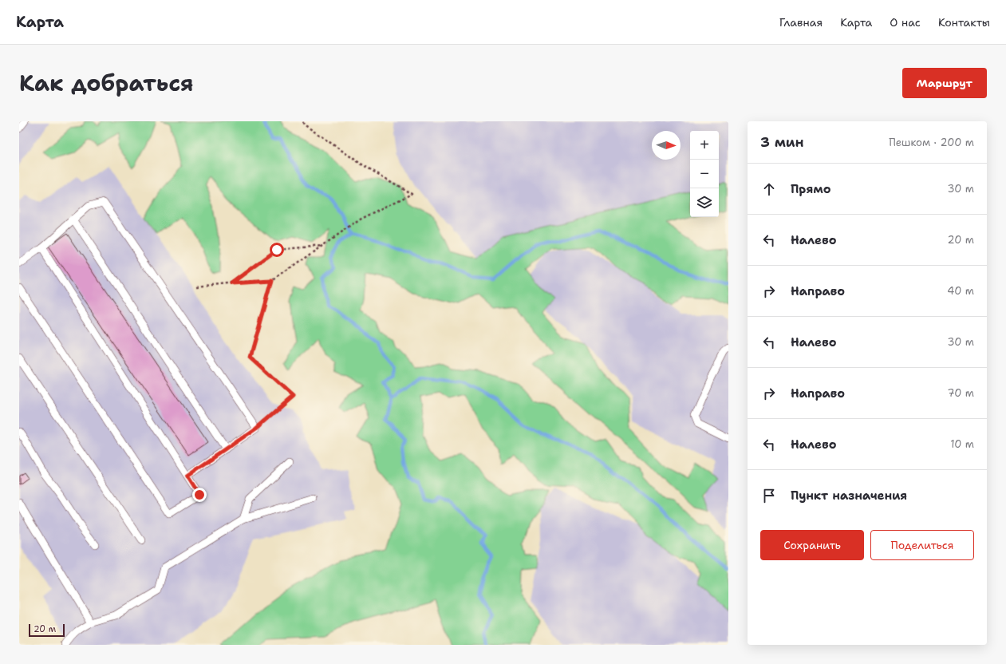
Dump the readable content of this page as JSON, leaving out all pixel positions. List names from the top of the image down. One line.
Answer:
{"scale_bar":"20 m","north":"right","page":{"header":"Карта","nav":["Главная","Карта","О нас","Контакты"],"title":"Как добраться","buttons":["Маршрут",["Сохранить","Поделиться"]],"heading":["3 мин","Пешком · 200 m"],"map_buttons":["+","−"],"list":[["Прямо","30 m"],["Налево","20 m"],["Направо","40 m"],["Налево","30 m"],["Направо","70 m"],["Налево","10 m"],"Пункт назначения"],"scale":"20 m"}}
